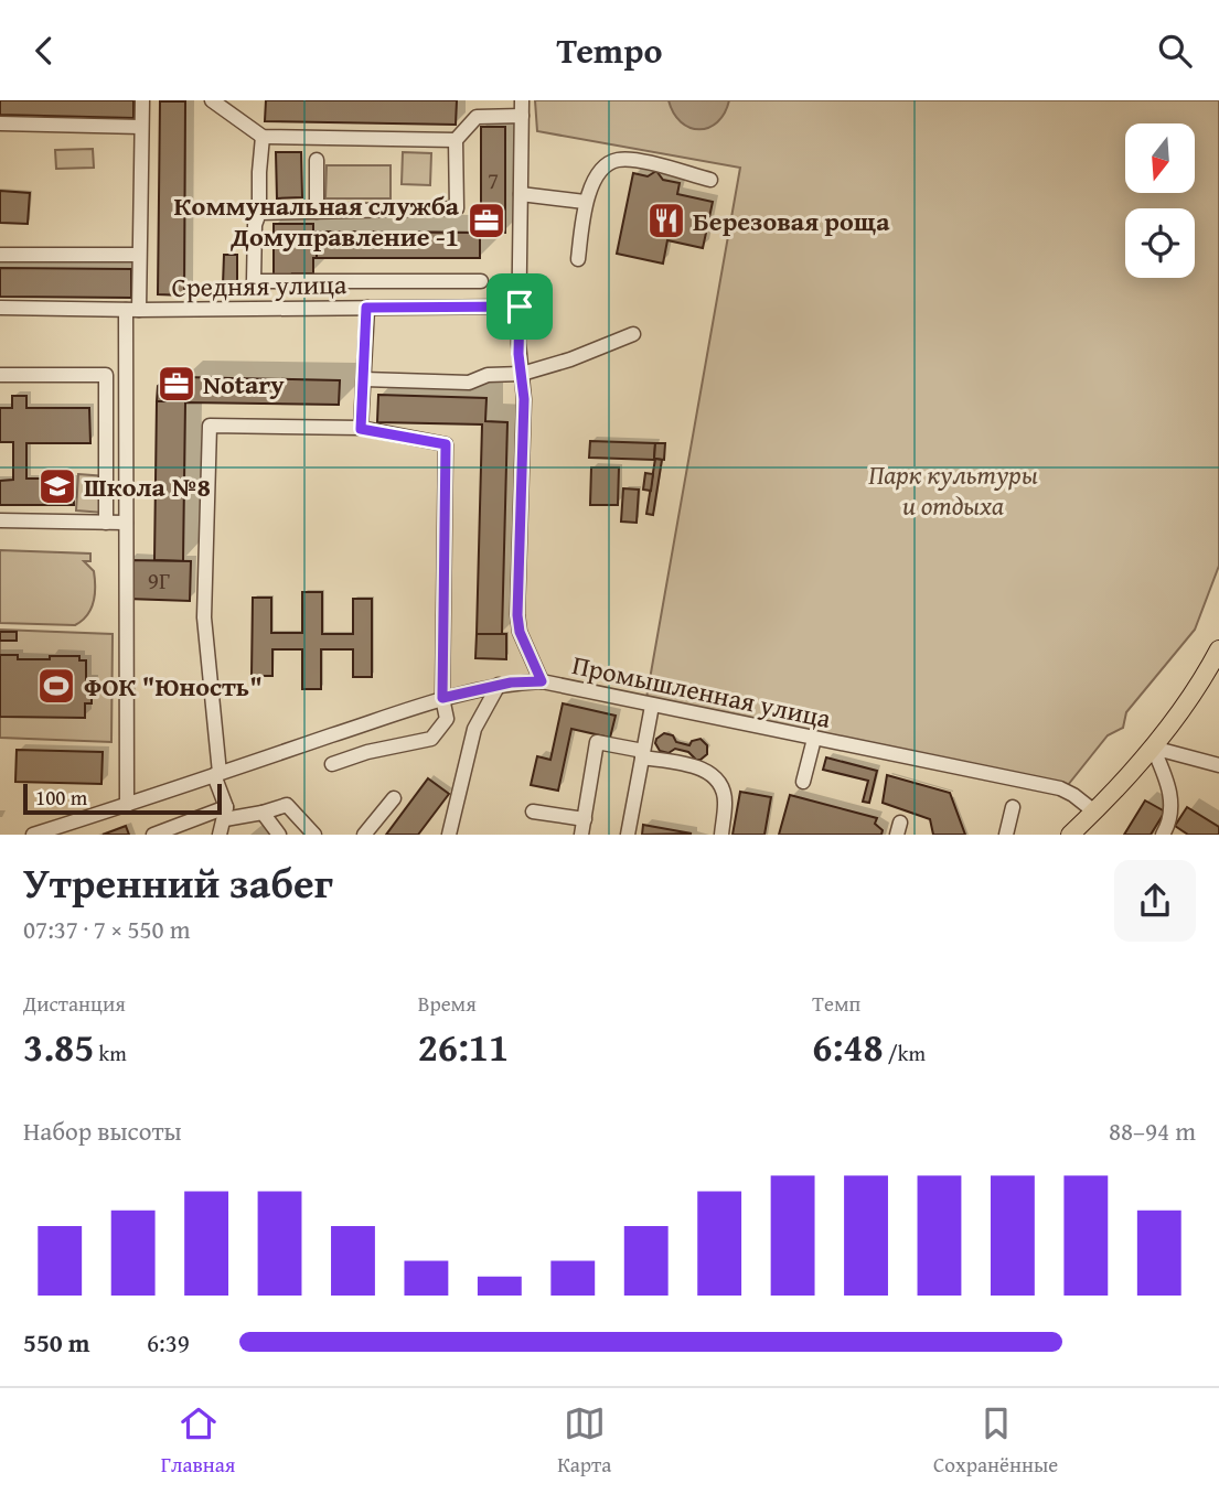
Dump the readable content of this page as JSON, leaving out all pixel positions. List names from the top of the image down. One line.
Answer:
{"streets":{"street":["Средняя улица","Промышленная улица"]},"parks":["Парк культуры и отдыха"],"places":{"office":["Коммунальная служба Домуправление -1","Notary"],"restaurant":["Березовая роща"],"school or university":["Школа №8"],"sports":["ФОК \"Юность\""]},"house_numbers":["7","9Г"],"scale_bar":"100 m","north":"bottom","page":{"header":"Tempo","scale":"100 m","heading":["Утренний забег","07:37 · 7 × 550 m"],"stats":[["Дистанция","3.85 km"],["Время","26:11"],["Темп","6:48 /km"]],"chart":["Набор высоты","88–94 m"],"list":[{"name":"550 m","note":"6:39"}],"tabs":["Главная","Карта","Сохранённые"]}}
